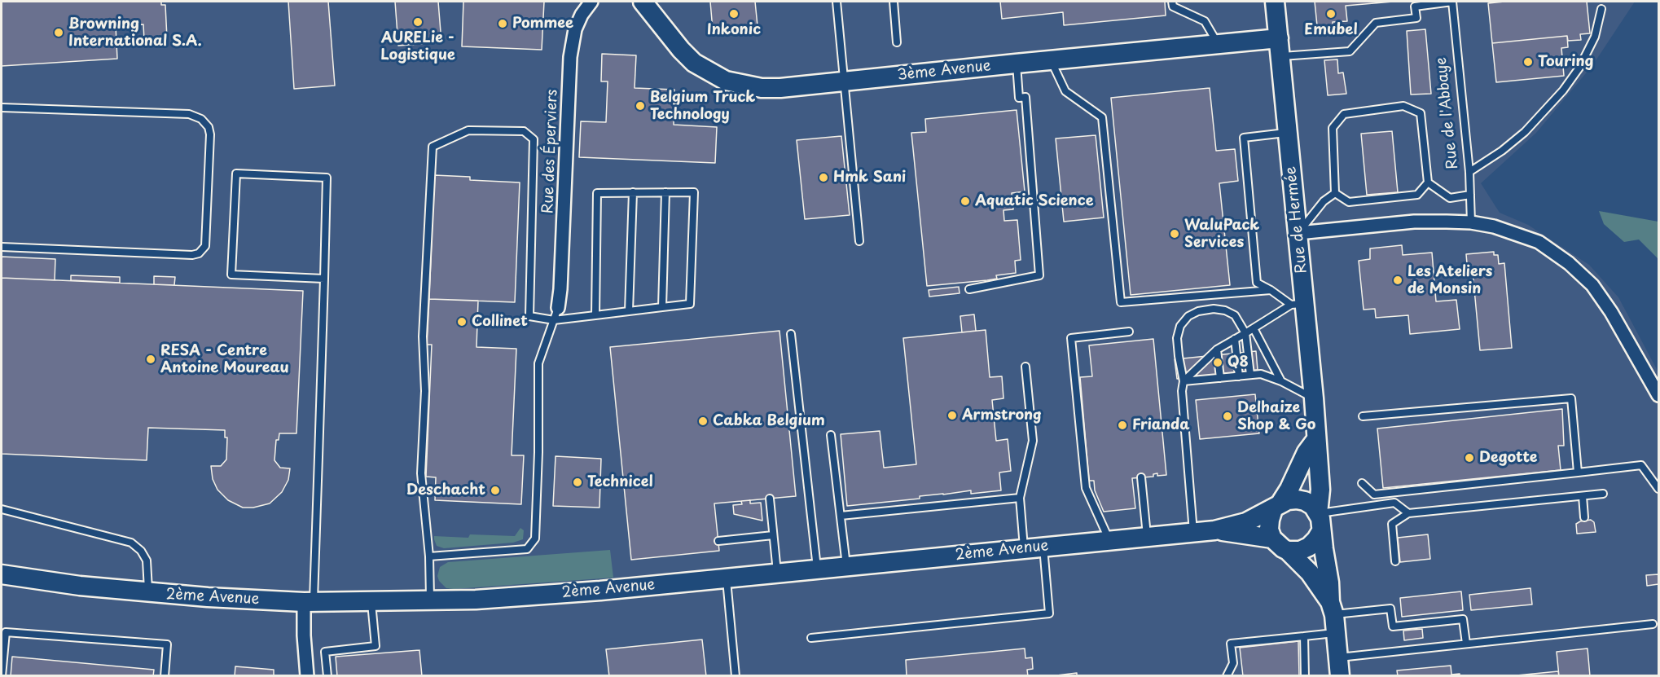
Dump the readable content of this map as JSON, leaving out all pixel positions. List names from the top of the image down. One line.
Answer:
{"streets":{"street":["3ème Avenue","Rue des Éperviers","Rue de Hermée","2ème Avenue"],"lane":["Rue de l'Abbaye"]},"crossings":[["3ème Avenue","Rue de Hermée"],["Rue de Hermée","2ème Avenue"]],"places":["Inkonic","Emubel","AURELie - Logistique","Pommee","Browning International S.A.","Touring","Belgium Truck Technology","Hmk Sani","Aquatic Science","WaluPack Services","Les Ateliers de Monsin","Collinet","RESA - Centre Antoine Moureau","Q8","Armstrong","Delhaize Shop & Go","Cabka Belgium","Frianda","Degotte","Technicel","Deschacht"]}
